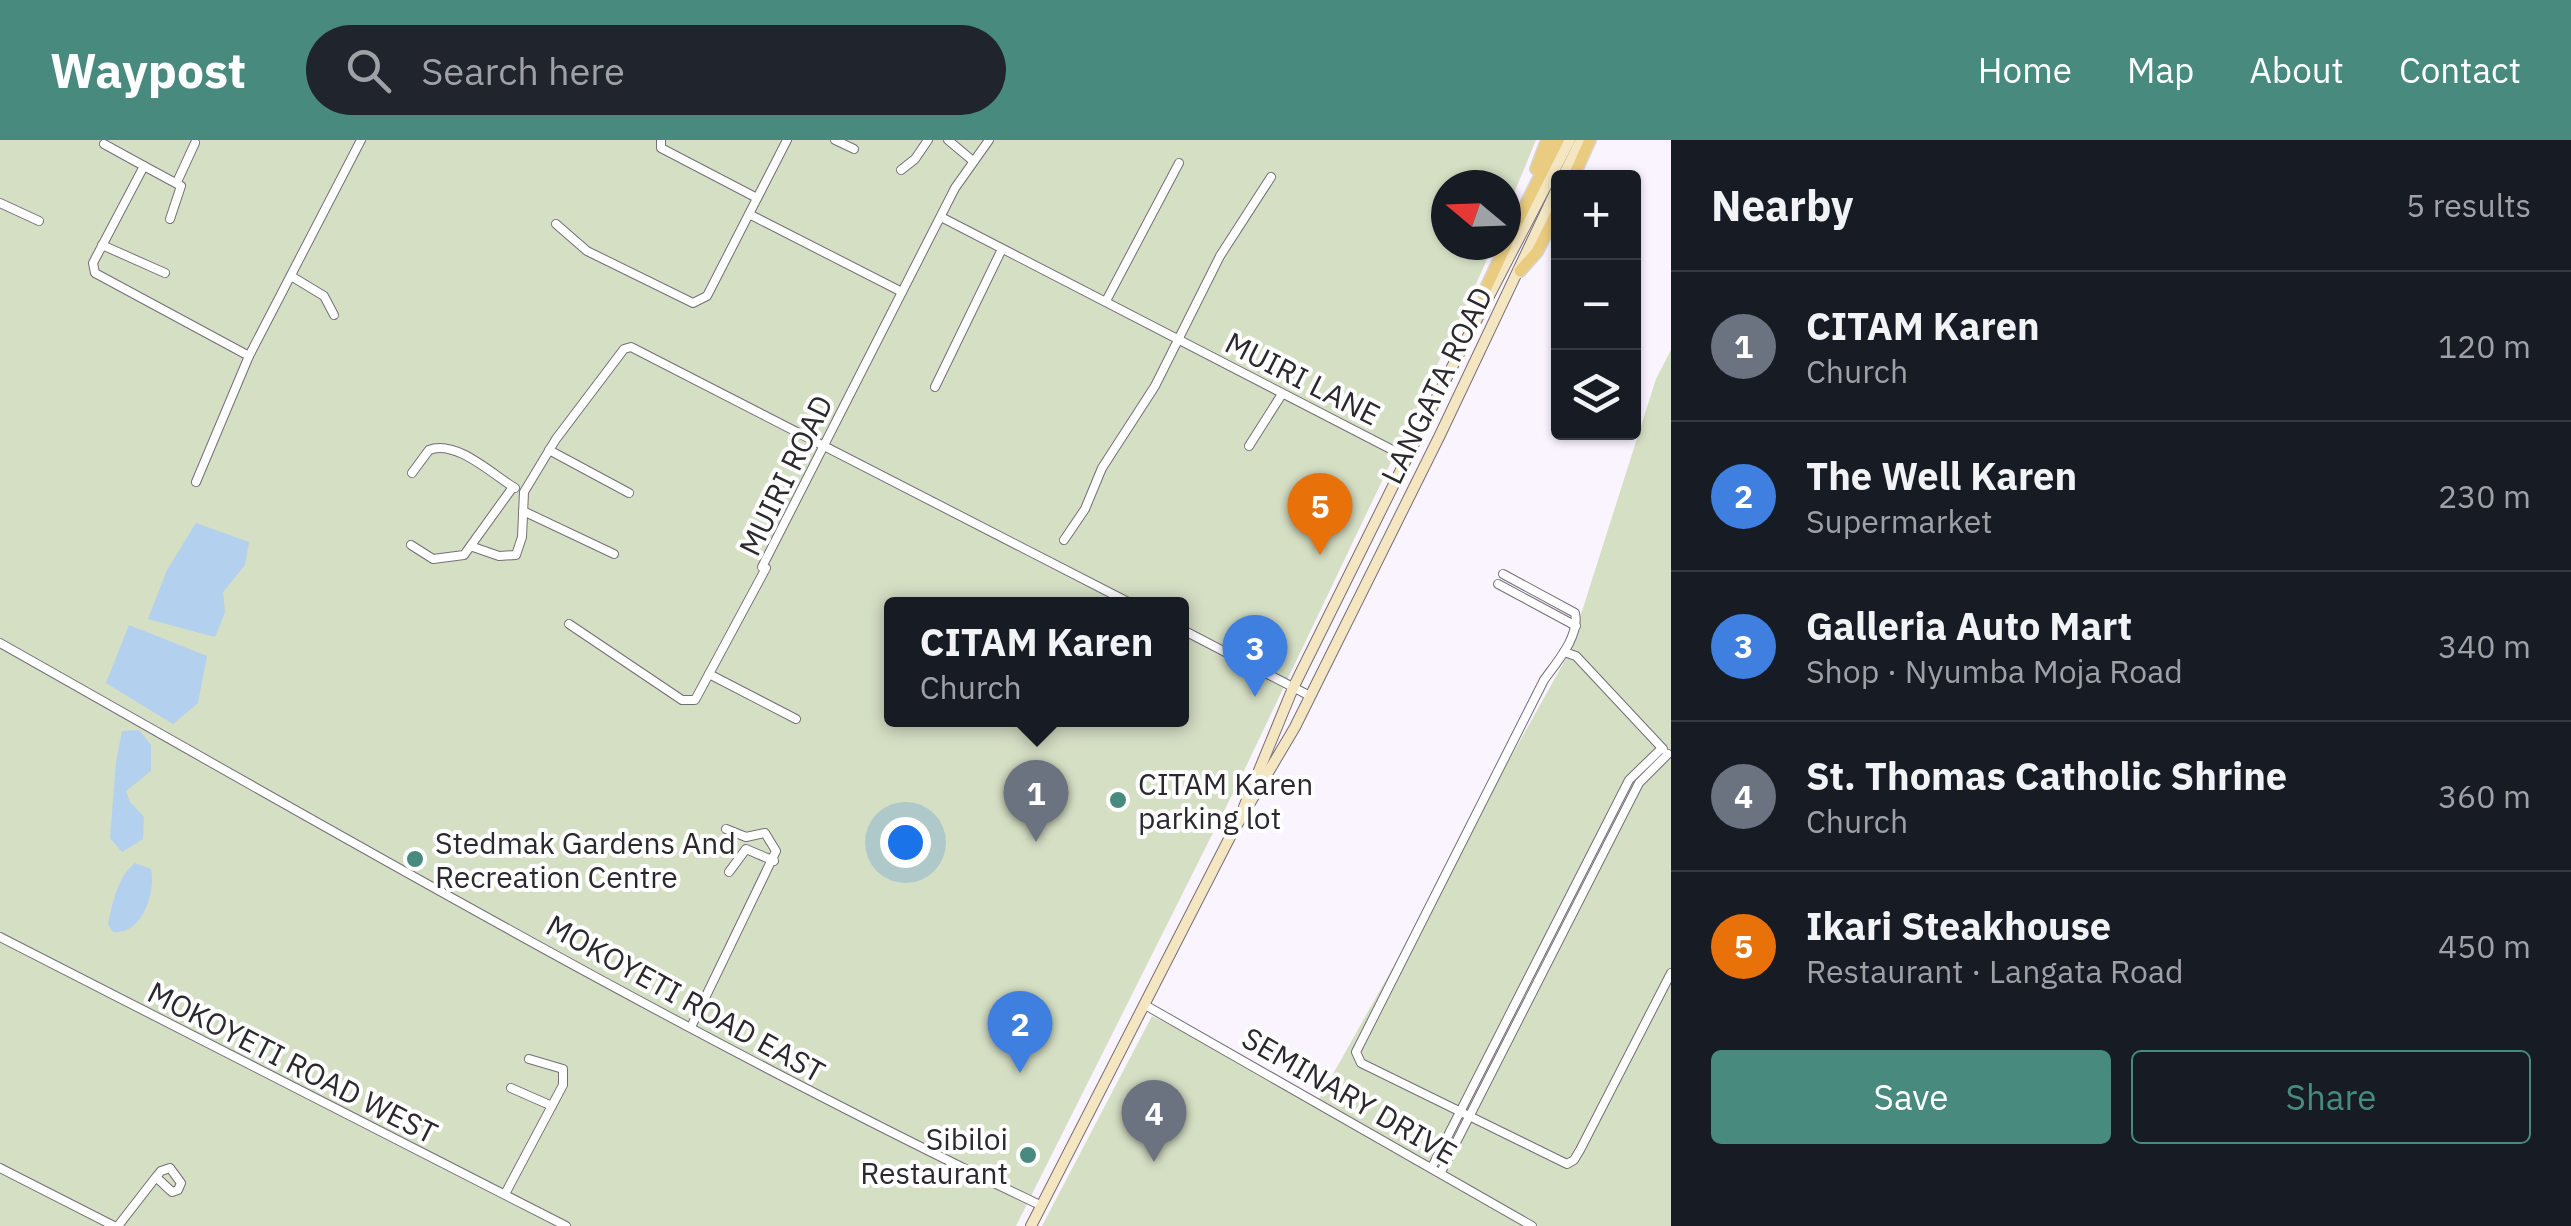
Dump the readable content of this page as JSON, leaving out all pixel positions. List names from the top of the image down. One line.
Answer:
{"streets":{"main road":["LANGATA ROAD"],"street":["MUIRI LANE","MUIRI ROAD","MOKOYETI ROAD EAST","MOKOYETI ROAD WEST","SEMINARY DRIVE"]},"crossings":[["MUIRI LANE","LANGATA ROAD"],["MUIRI LANE","MUIRI ROAD"],["LANGATA ROAD","MOKOYETI ROAD EAST"],["LANGATA ROAD","SEMINARY DRIVE"]],"places":["CITAM Karen parking lot","Stedmak Gardens And Recreation Centre","Sibiloi Restaurant"],"north":"left","page":{"header":"Waypost","search":"Search here","nav":["Home","Map","About","Contact"],"heading":["Nearby","5 results"],"map_buttons":["+","−"],"list":[{"mark":"1","name":"CITAM Karen","note":"Church","value":"120 m"},{"mark":"2","name":"The Well Karen","note":"Supermarket","value":"230 m"},{"mark":"3","name":"Galleria Auto Mart","note":"Shop · Nyumba Moja Road","value":"340 m"},{"mark":"4","name":"St. Thomas Catholic Shrine","note":"Church","value":"360 m"},{"mark":"5","name":"Ikari Steakhouse","note":"Restaurant · Langata Road","value":"450 m"}],"pins":["5","3","1","2","4"],"popup":["CITAM Karen","Church"],"buttons":["Save","Share"]}}
